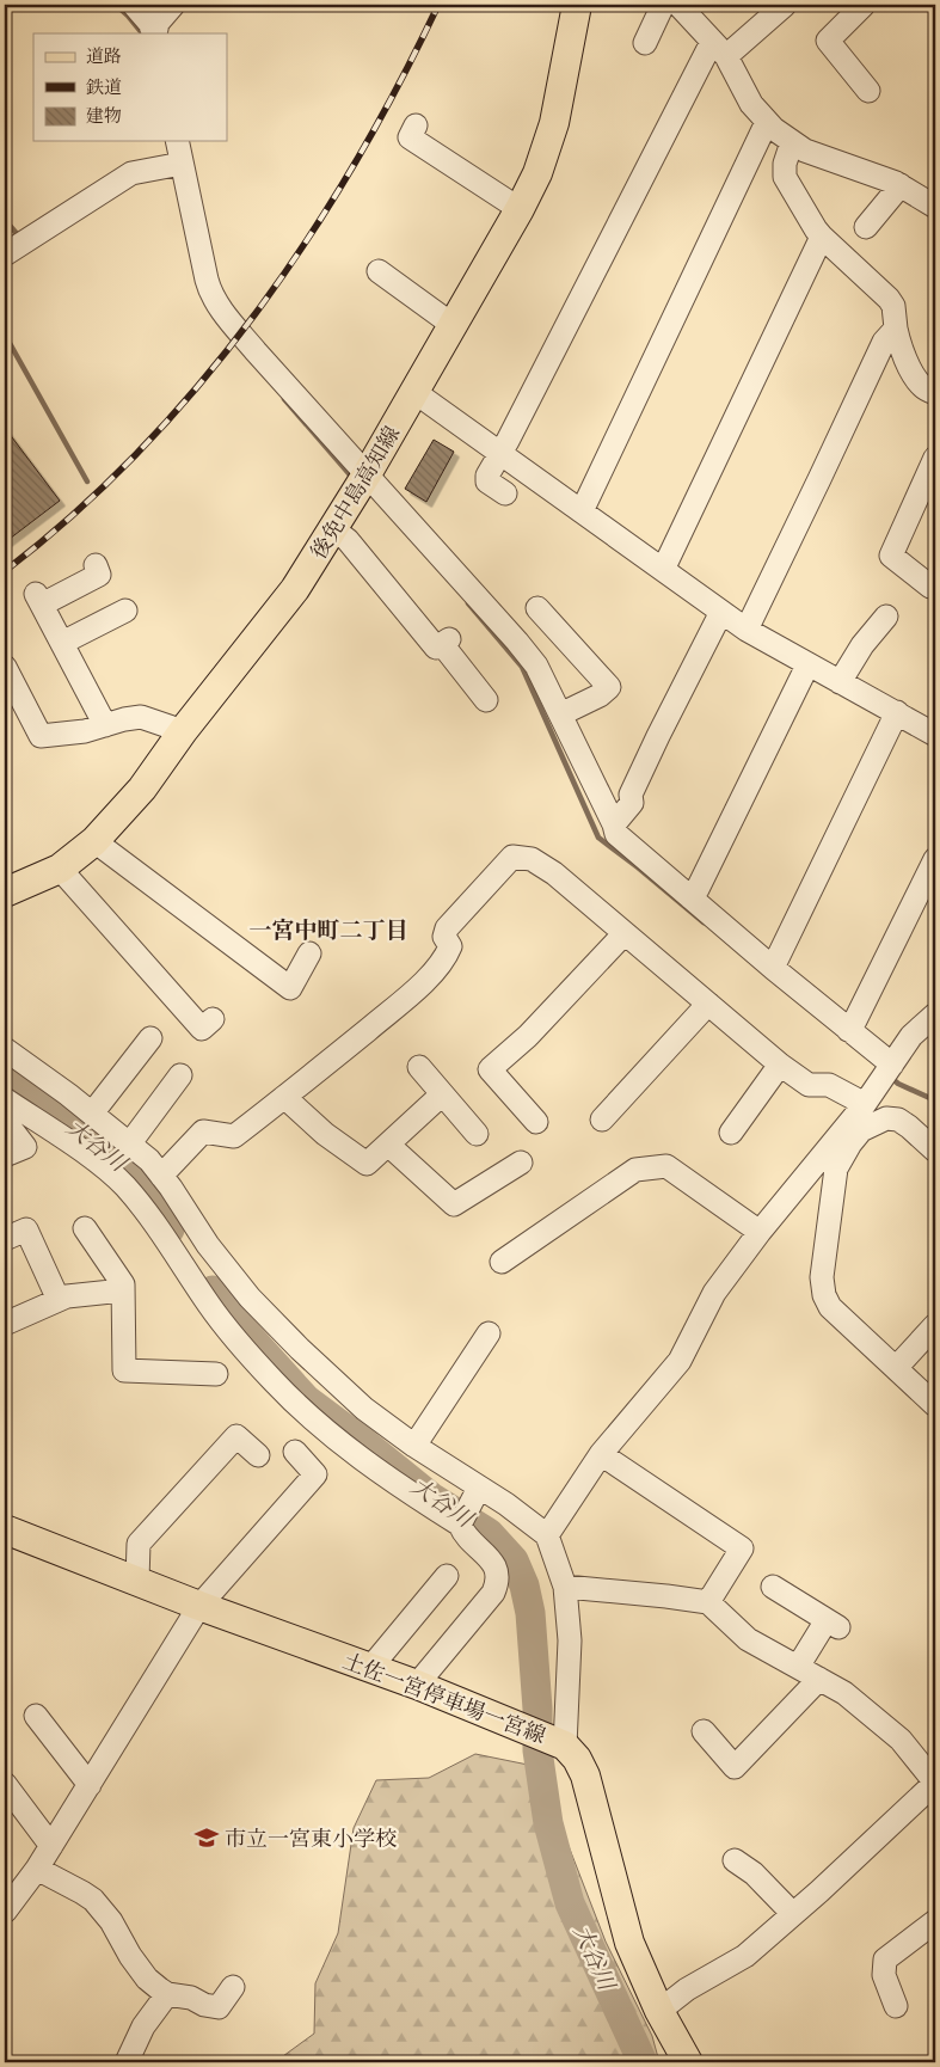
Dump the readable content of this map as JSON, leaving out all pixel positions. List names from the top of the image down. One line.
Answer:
{"streets":{"main road":["後免中島高知線","土佐一宮停車場一宮線"]},"districts":["一宮中町二丁目"],"water":["大谷川"],"places":{"school or university":["市立一宮東小学校"]},"legend":["道路","鉄道","建物"]}
